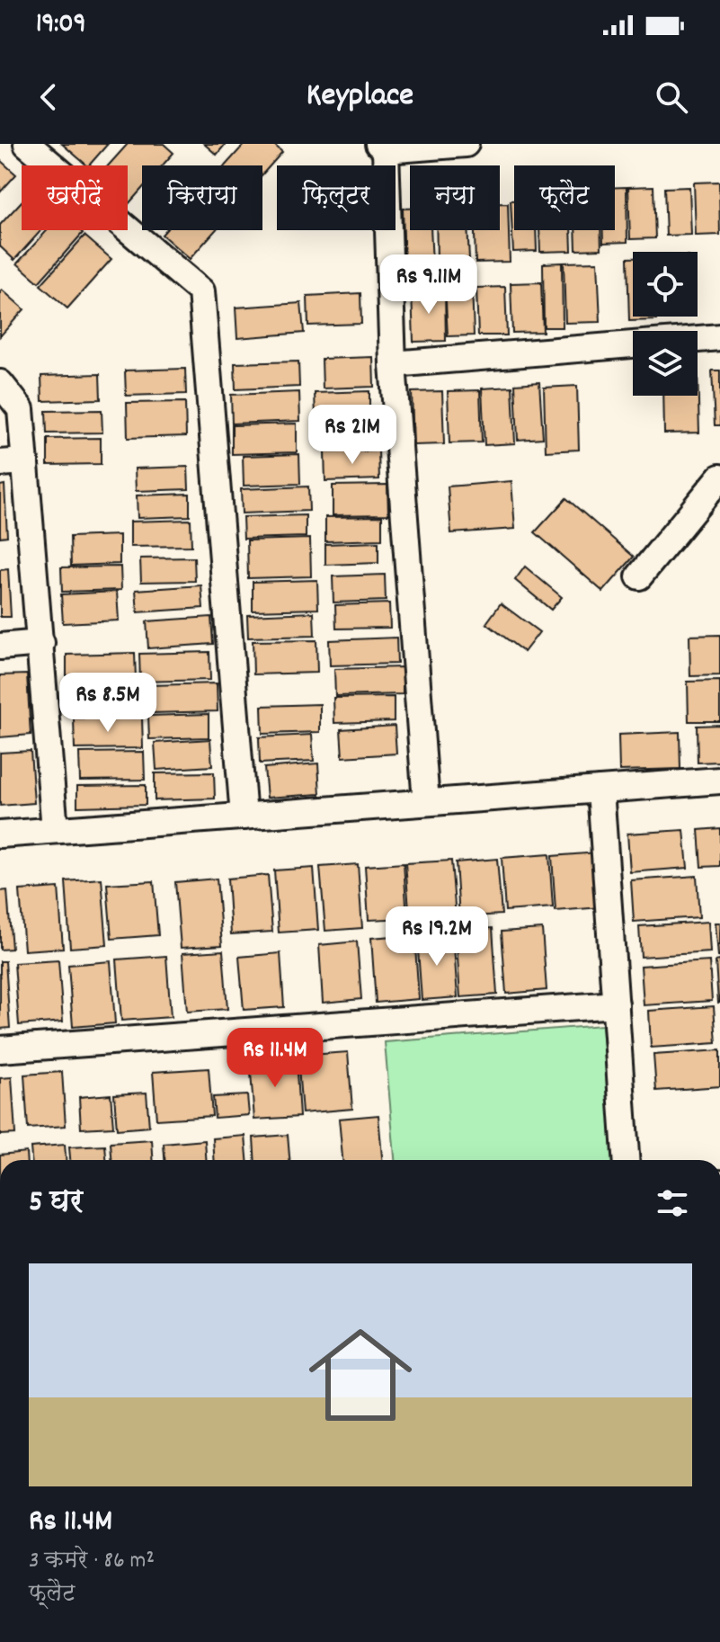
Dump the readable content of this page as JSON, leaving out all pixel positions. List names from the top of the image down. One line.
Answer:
{"page":{"status":"19:09","header":"Keyplace","chip":["खरीदें","किराया","फ़िल्टर","नया","फ़्लैट"],"price":["Rs 9.11M","Rs 21M","Rs 8.5M","Rs 19.2M","Rs 11.4M"],"heading":"5 घर","list":[{"name":"Rs 11.4M","note":"3 कमरे · 86 m² · फ़्लैट"}]}}
